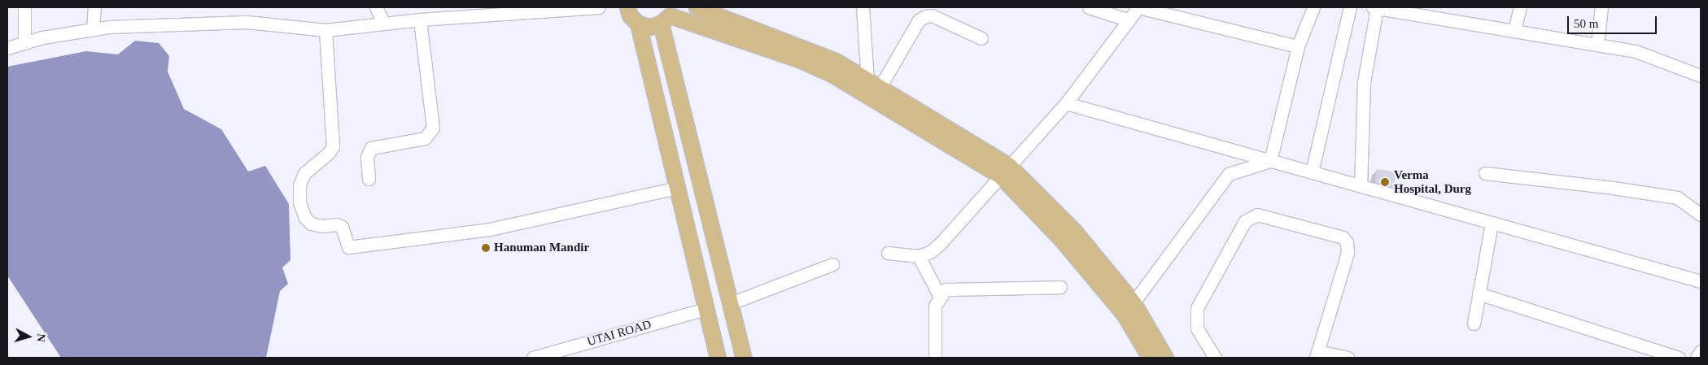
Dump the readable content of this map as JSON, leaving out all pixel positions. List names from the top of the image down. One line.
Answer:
{"streets":{"street":["UTAI ROAD"]},"places":["Verma Hospital, Durg","Hanuman Mandir"],"scale_bar":"50 m","north":"right"}
